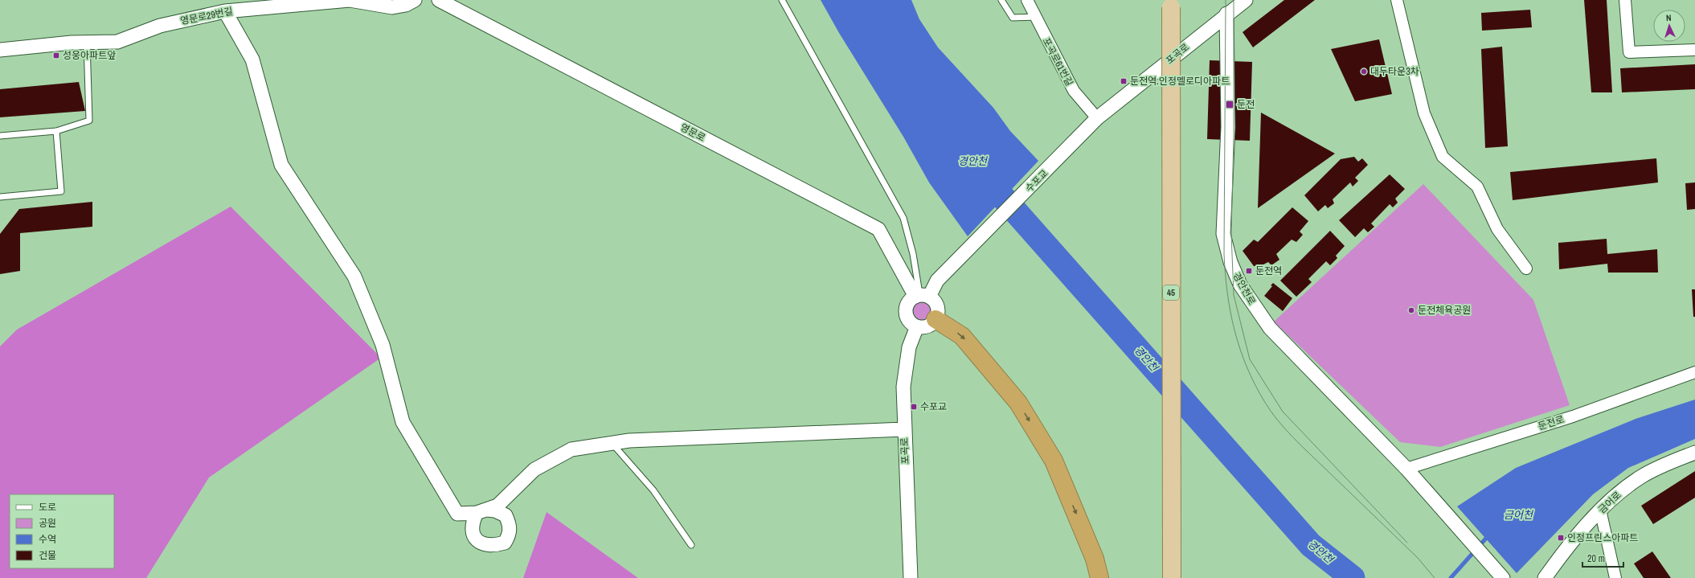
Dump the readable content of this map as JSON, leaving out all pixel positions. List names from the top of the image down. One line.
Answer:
{"streets":{"main road":["45"],"street":["영문로29번길","포곡로","포곡로61번길","영문로","수포교","경안천로","둔전로","금어로"]},"crossings":[["포곡로","포곡로61번길"],["포곡로","영문로"],["포곡로","수포교"],["포곡로","경안천로"],["영문로","수포교"],["경안천로","둔전로"]],"water":["경안천","금어천"],"places":{"transit":["성웅아파트앞","둔전역.인정멜로디아파트","둔전","둔전역","수포교","인정프린스아파트"],"other":["대두타운3차","둔전체육공원"]},"legend":["도로","공원","수역","건물"],"scale_bar":"20 m","north":"top"}
